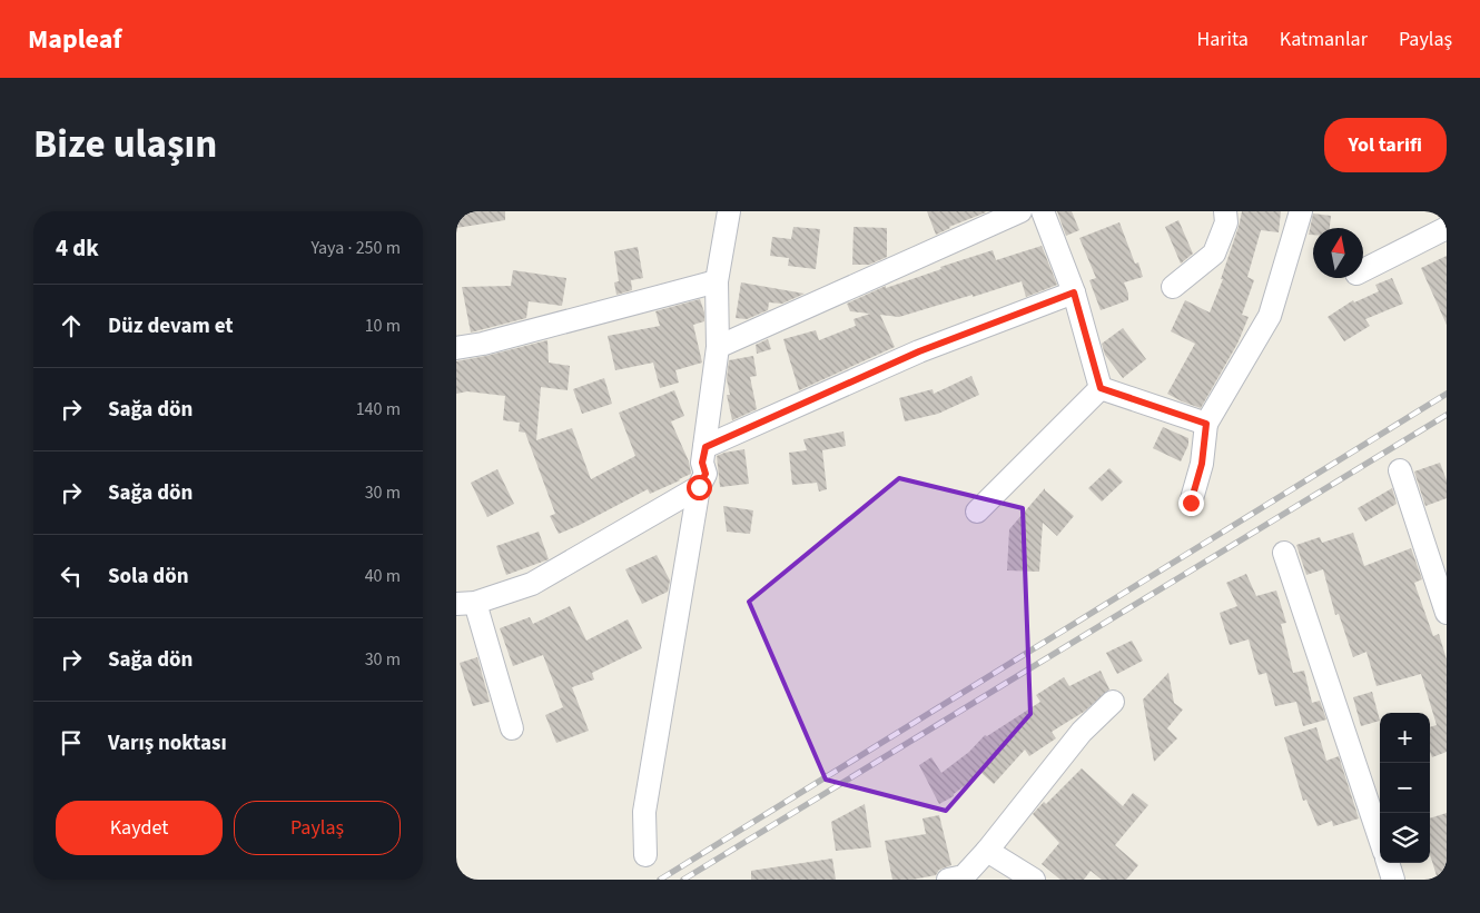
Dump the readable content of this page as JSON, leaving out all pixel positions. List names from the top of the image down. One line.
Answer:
{"north":"top","page":{"header":"Mapleaf","nav":["Harita","Katmanlar","Paylaş"],"title":"Bize ulaşın","buttons":["Yol tarifi",["Kaydet","Paylaş"]],"heading":["4 dk","Yaya · 250 m"],"list":[["Düz devam et","10 m"],["Sağa dön","140 m"],["Sağa dön","30 m"],["Sola dön","40 m"],["Sağa dön","30 m"],"Varış noktası"],"map_buttons":["+","−"]}}
